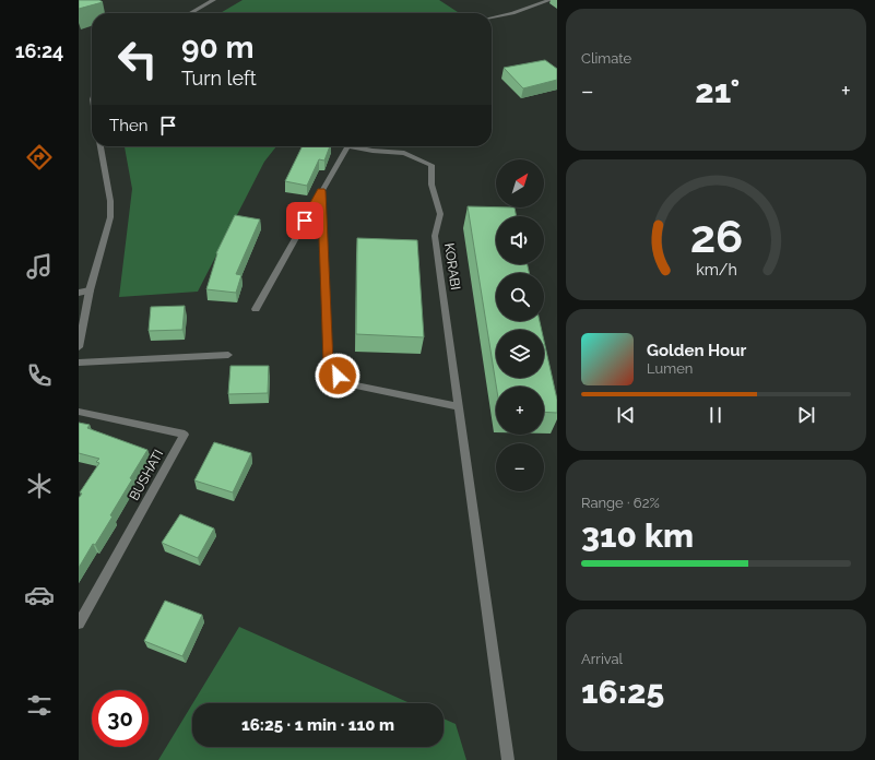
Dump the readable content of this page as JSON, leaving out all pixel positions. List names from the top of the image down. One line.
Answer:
{"streets":{"street":["KORABI","BUSHATI"]},"north":"top right","page":{"tabs":"16:24","tile":["Climate",["Range · 62%","310 km"],["Arrival","16:25"]],"turn":["90 m","Turn left"],"heat":["−","21°","+"],"then":"Then","map_buttons":["+","−"],"song":["Golden Hour","Lumen"],"limit":"30","trip":"16:25 · 1 min · 110 m","gauge":["26","km/h"]}}
